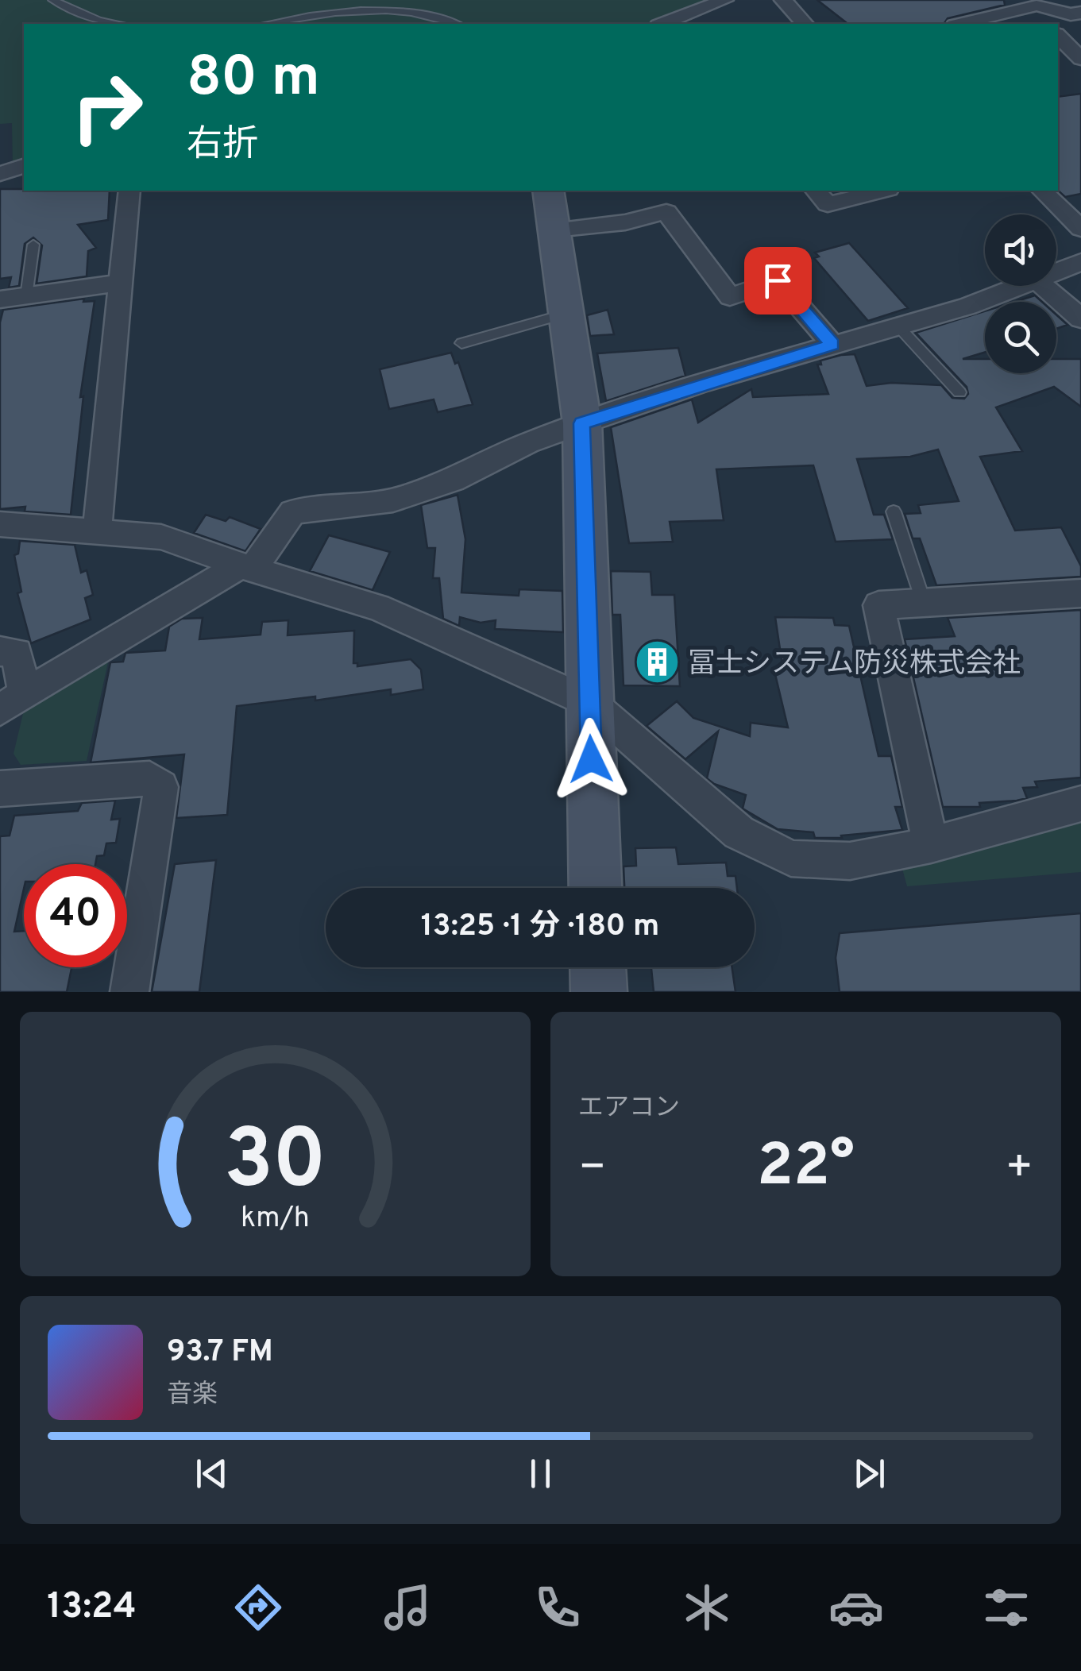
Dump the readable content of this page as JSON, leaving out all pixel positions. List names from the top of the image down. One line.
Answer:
{"places":{"building":["冨士システム防災株式会社"]},"page":{"turn":["80 m","右折"],"limit":"40","trip":"13:25 · 1 分 · 180 m","tile":"エアコン","heat":["−","22°","+"],"song":["93.7 FM","音楽"],"tabs":"13:24","gauge":["30","km/h"]}}
